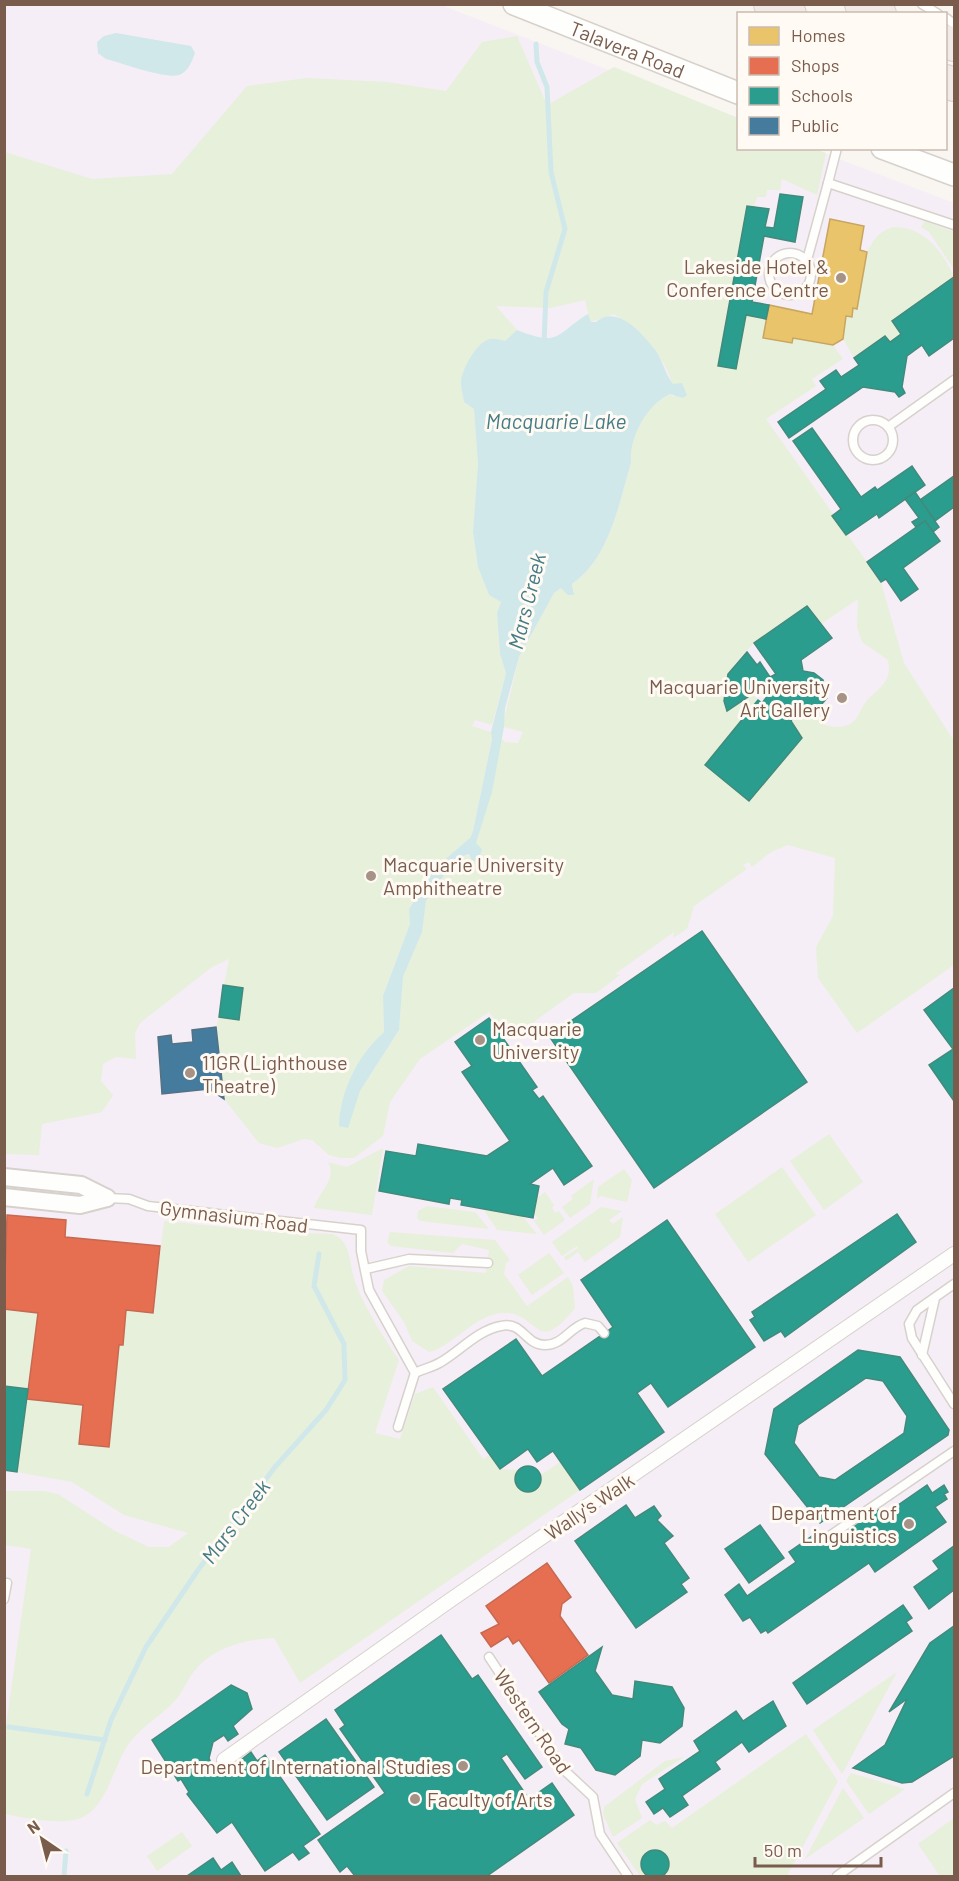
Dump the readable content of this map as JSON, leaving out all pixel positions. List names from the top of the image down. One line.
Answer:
{"streets":{"street":["Talavera Road","Gymnasium Road","Wally's Walk"],"lane":["Western Road"]},"water":["Macquarie Lake","Mars Creek"],"places":["Lakeside Hotel & Conference Centre","Macquarie University Art Gallery","Macquarie University Amphitheatre","Macquarie University","11GR (Lighthouse Theatre)","Department of Linguistics","Department of International Studies","Faculty of Arts"],"legend":["Homes","Shops","Schools","Public"],"scale_bar":"50 m","north":"top left"}
